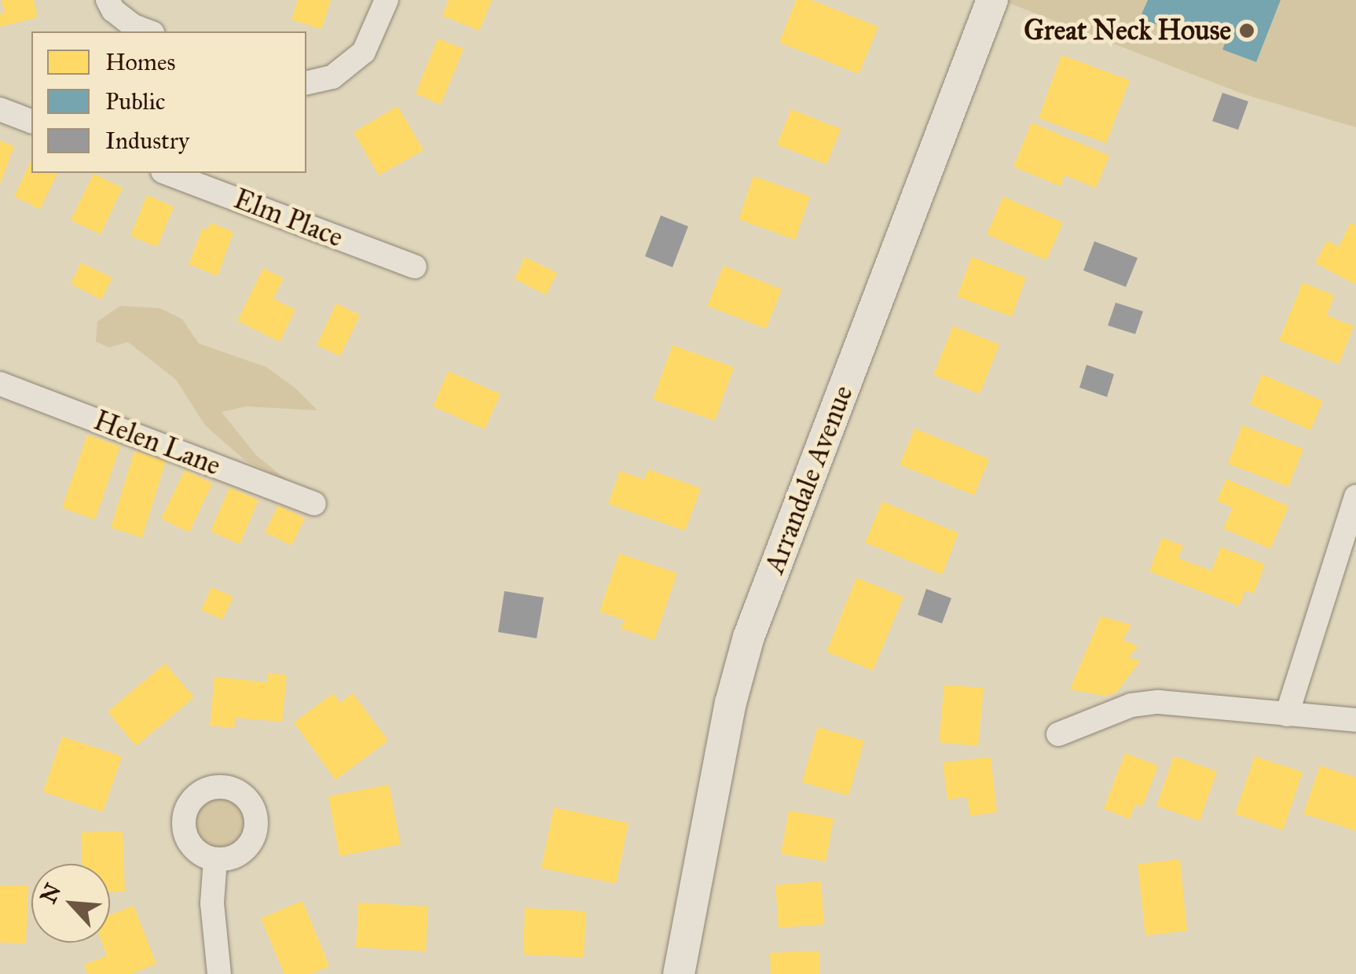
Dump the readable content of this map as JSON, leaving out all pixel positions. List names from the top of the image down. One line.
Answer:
{"streets":{"street":["Elm Place","Helen Lane","Arrandale Avenue"]},"places":["Great Neck House"],"legend":["Homes","Public","Industry"],"north":"top left"}
